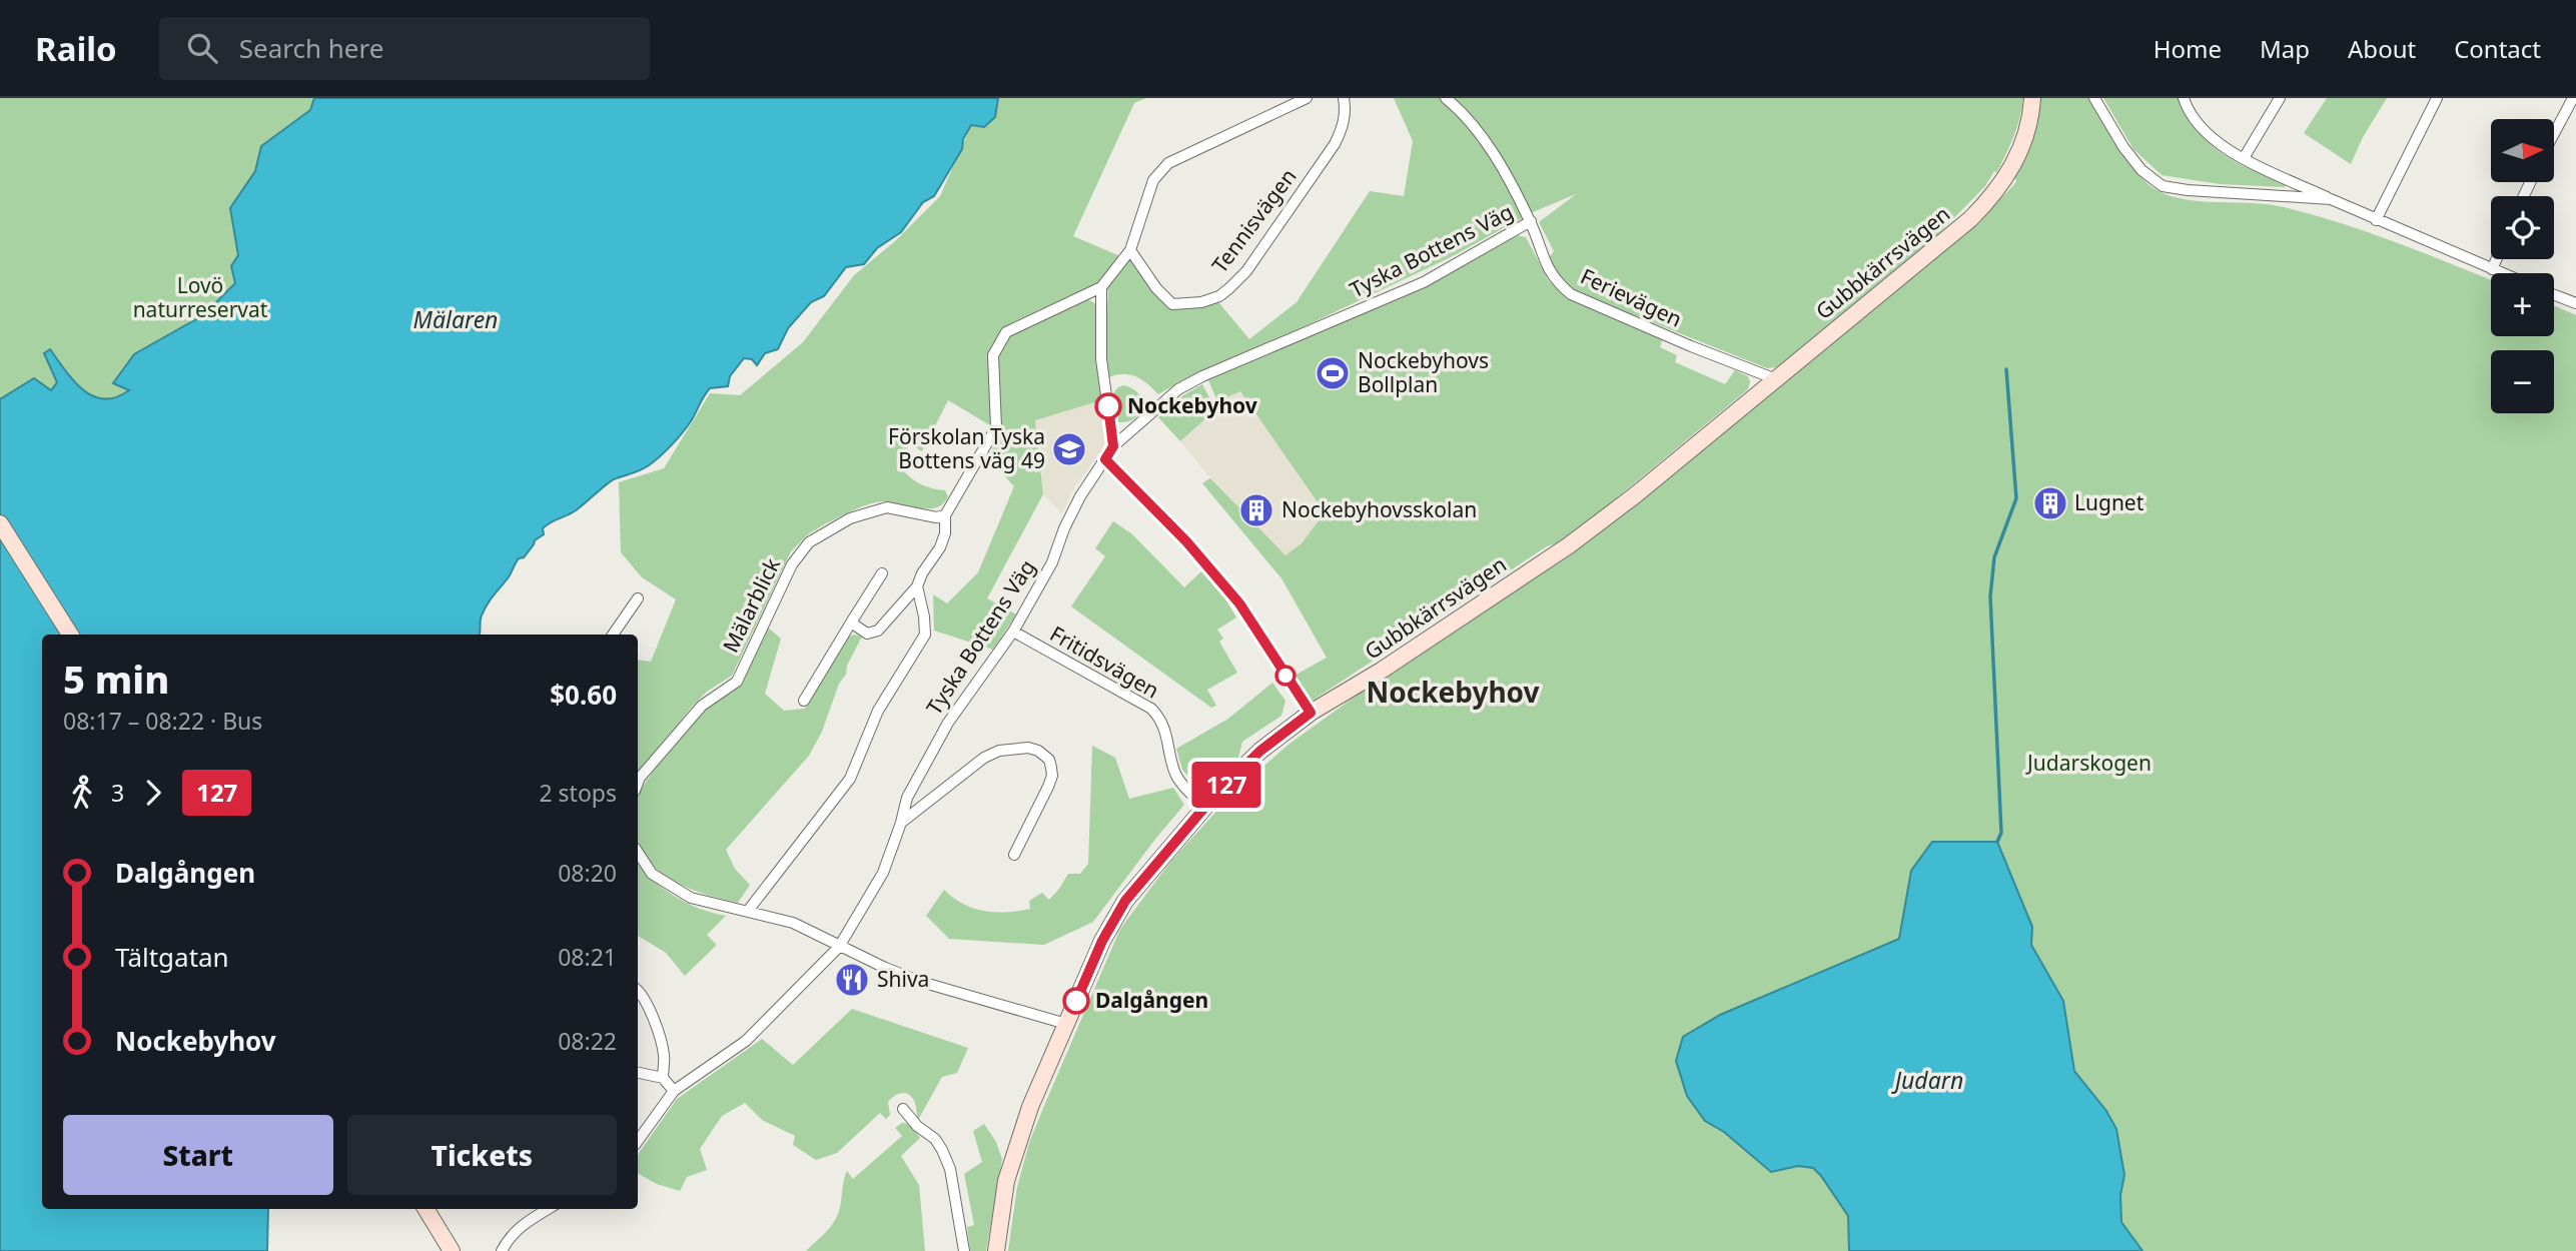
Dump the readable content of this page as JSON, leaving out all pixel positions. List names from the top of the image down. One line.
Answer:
{"streets":{"street":["Tennisvägen","Tyska Bottens Väg","Gubbkärrsvägen","Ferievägen","Mälarblick","Fritidsvägen"]},"crossings":[["Tyska Bottens Väg","Ferievägen"],["Tyska Bottens Väg","Fritidsvägen"],["Gubbkärrsvägen","Ferievägen"],["Gubbkärrsvägen","Fritidsvägen"]],"districts":["Nockebyhov"],"water":["Mälaren","Judarn"],"parks":["Lovö naturreservat","Judarskogen"],"places":{"sports":["Nockebyhovs Bollplan"],"other":["Nockebyhov","Dalgången"],"school or university":["Förskolan Tyska Bottens väg 49"],"building":["Lugnet","Nockebyhovsskolan"],"restaurant":["Shiva"]},"lines":["bus line 127"],"north":"right","page":{"header":"Railo","search":"Search here","nav":["Home","Map","About","Contact"],"on_map":"127","map_buttons":["+","−"],"heading":["5 min","08:17 – 08:22 · Bus","$0.60"],"legs":["3","127","2 stops"],"list":[{"name":"Dalgången","value":"08:20"},{"name":"Tältgatan","value":"08:21"},{"name":"Nockebyhov","value":"08:22"}],"buttons":["Start","Tickets"]}}
